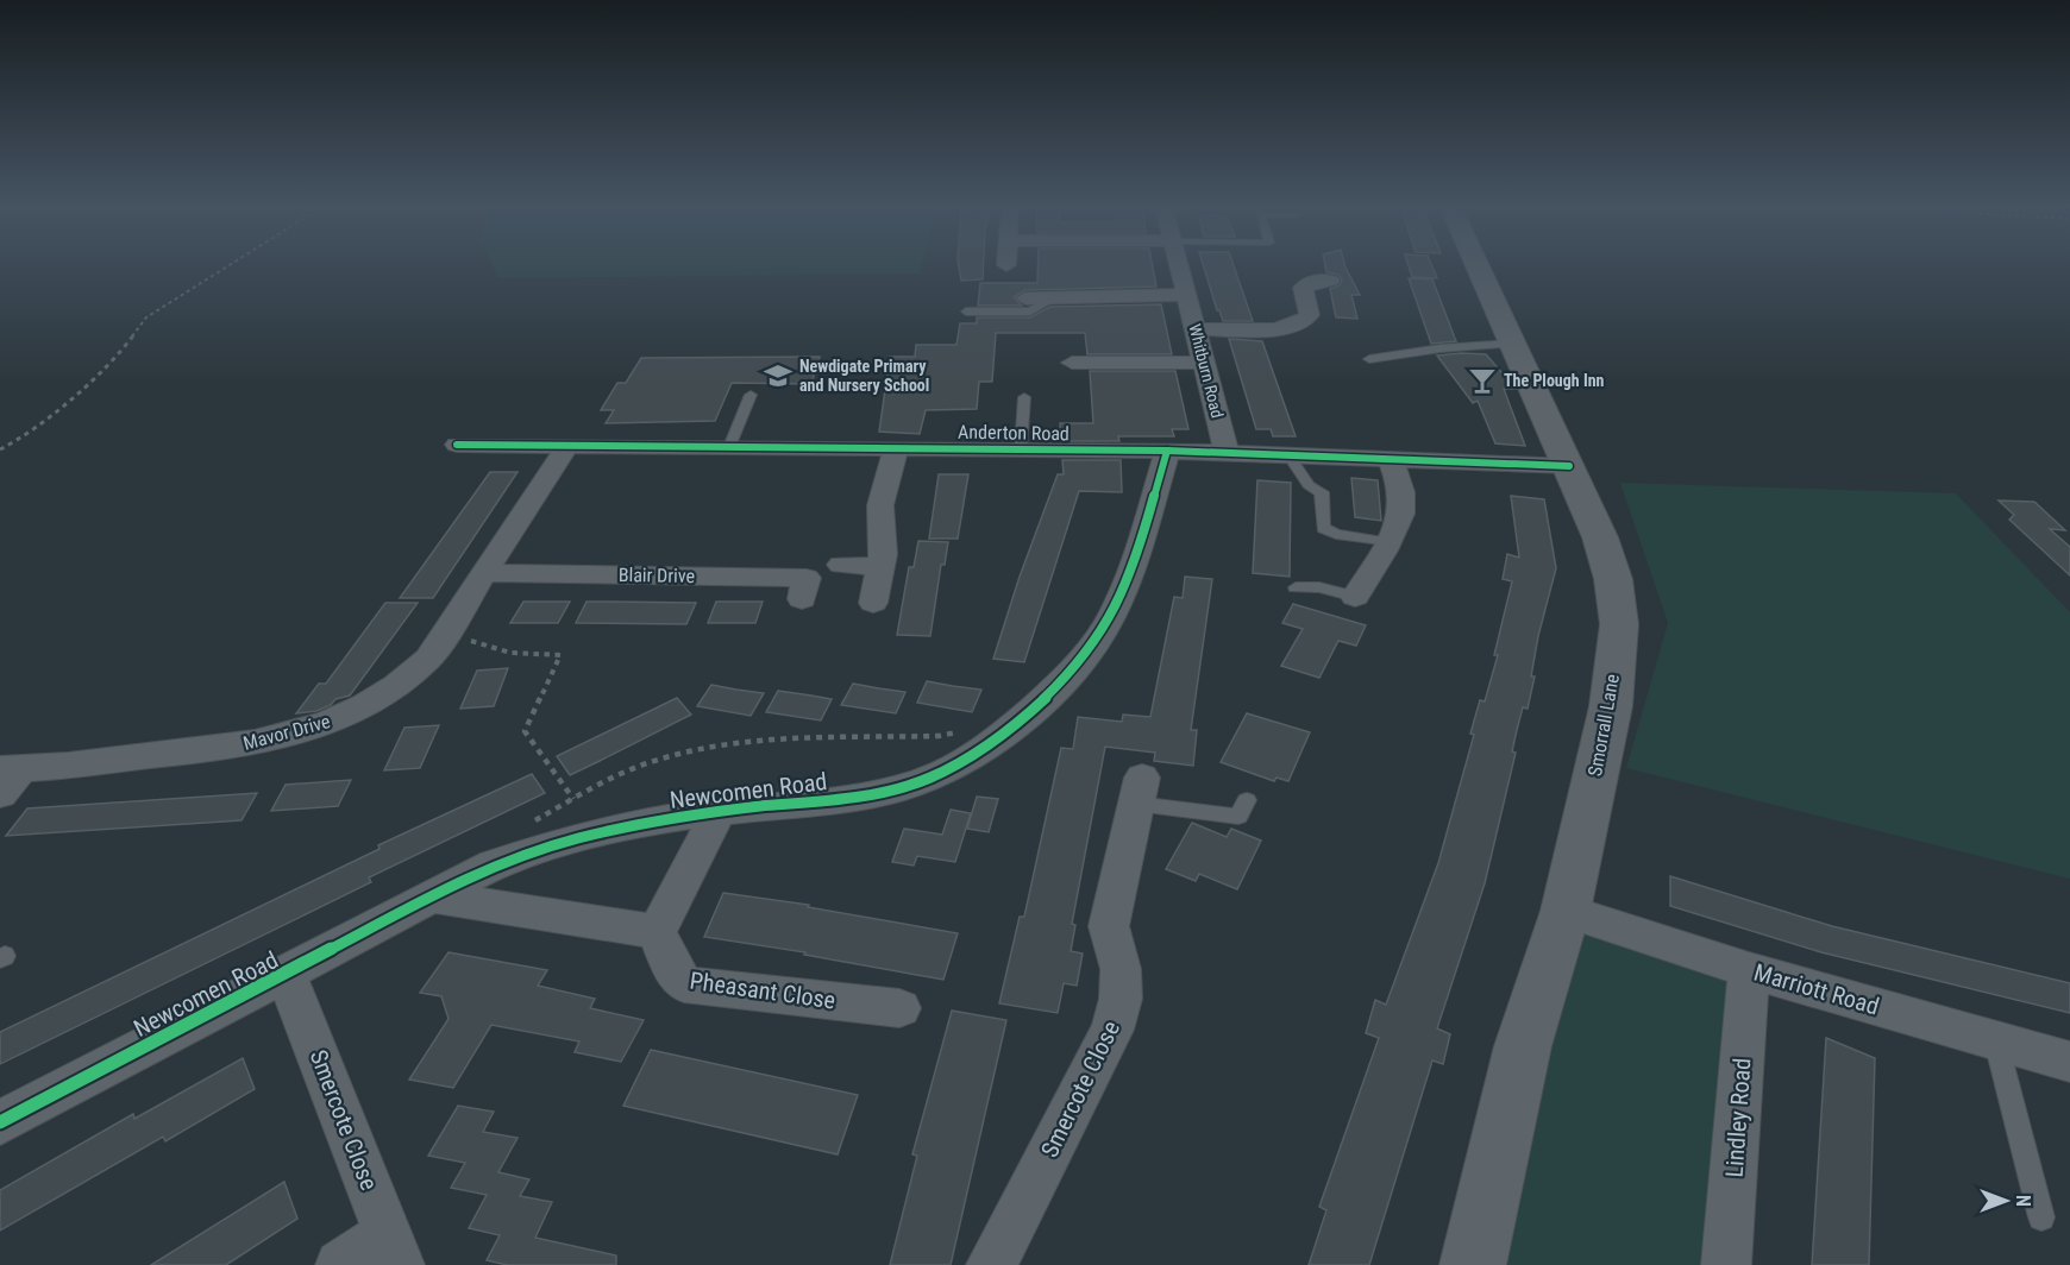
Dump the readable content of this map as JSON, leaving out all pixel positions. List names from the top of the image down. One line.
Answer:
{"streets":{"street":["Whitburn Road","Anderton Road","Blair Drive","Smorrall Lane","Mavor Drive","Newcomen Road","Marriott Road","Pheasant Close","Smercote Close","Lindley Road"]},"crossings":[["Whitburn Road","Anderton Road"],["Anderton Road","Smorrall Lane"],["Anderton Road","Mavor Drive"],["Anderton Road","Newcomen Road"],["Blair Drive","Mavor Drive"],["Smorrall Lane","Marriott Road"],["Newcomen Road","Pheasant Close"],["Newcomen Road","Smercote Close"],["Marriott Road","Lindley Road"]],"places":{"school or university":["Newdigate Primary and Nursery School"],"bar":["The Plough Inn"]},"north":"right"}
